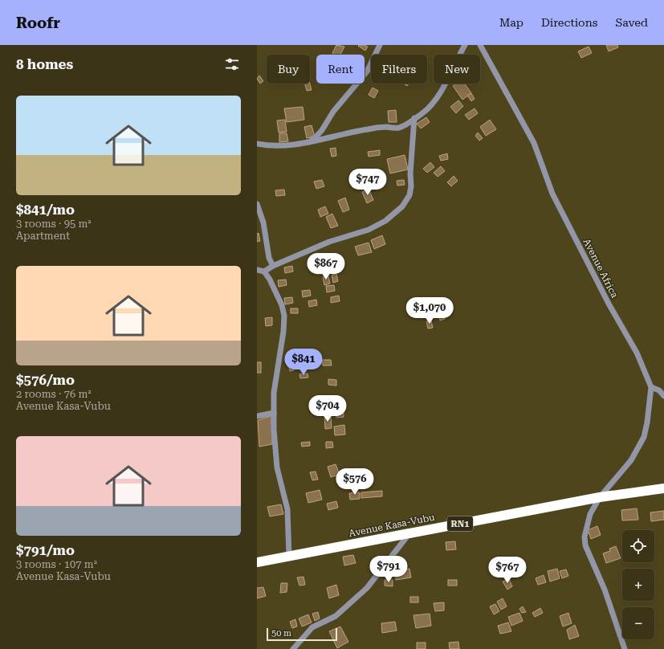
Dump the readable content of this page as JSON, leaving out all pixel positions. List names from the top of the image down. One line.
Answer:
{"streets":{"highway":["RN1","Avenue Kasa-Vubu"],"street":["Avenue Africa"]},"crossings":[["Avenue Africa","Avenue Kasa-Vubu"]],"scale_bar":"50 m","page":{"header":"Roofr","nav":["Map","Directions","Saved"],"heading":"8 homes","chip":["Buy","Rent","Filters","New"],"list":[{"name":"$841/mo","note":"3 rooms · 95 m² · Apartment"},{"name":"$576/mo","note":"2 rooms · 76 m² · Avenue Kasa-Vubu"},{"name":"$791/mo","note":"3 rooms · 107 m² · Avenue Kasa-Vubu"}],"price":["$747","$867","$1,070","$841","$704","$576","$791","$767"],"map_buttons":["+","−"],"scale":"50 m"}}
